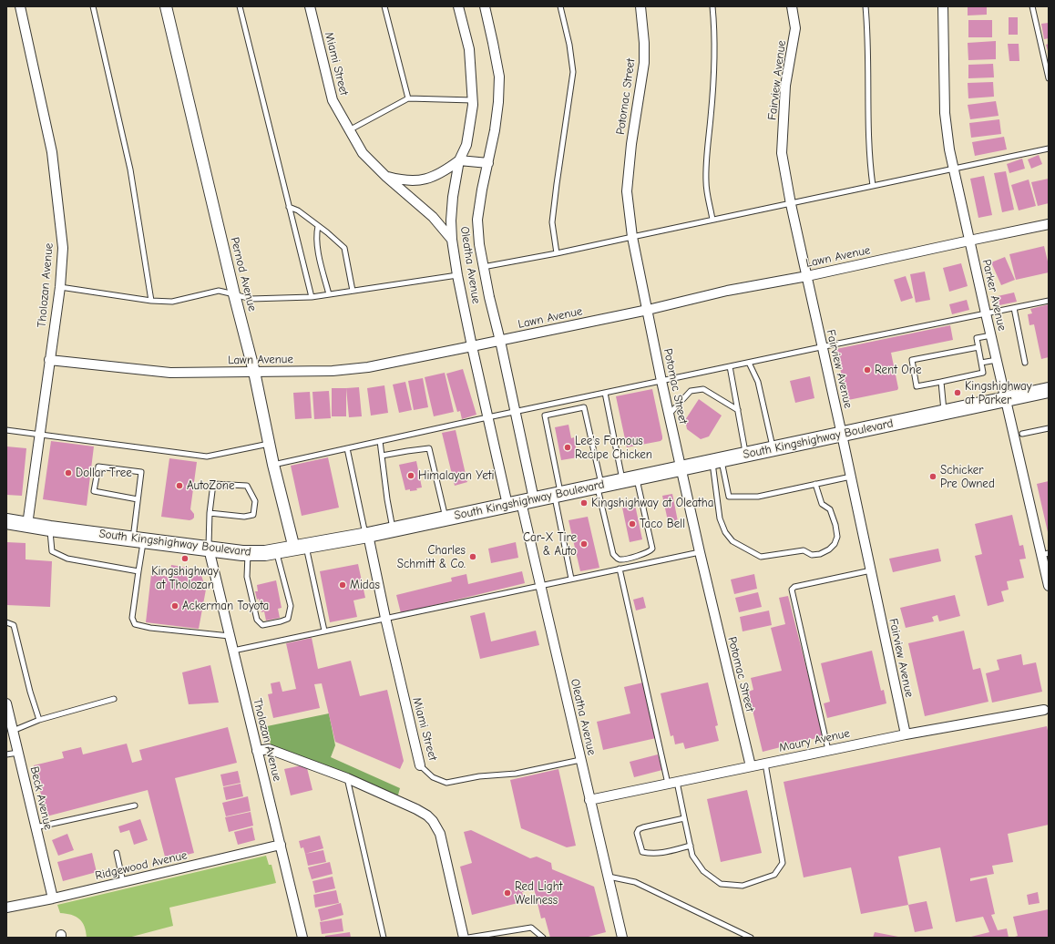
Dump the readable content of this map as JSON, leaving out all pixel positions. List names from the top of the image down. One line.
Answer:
{"streets":{"main road":["South Kingshighway Boulevard"],"street":["Miami Street","Fairview Avenue","Potomac Street","Lawn Avenue","Oleatha Avenue","Pernod Avenue","Tholozan Avenue","Parker Avenue","Maury Avenue","Beck Avenue","Ridgewood Avenue"]},"crossings":[["Miami Street","Oleatha Avenue"],["Miami Street","South Kingshighway Boulevard"],["Fairview Avenue","Lawn Avenue"],["Fairview Avenue","South Kingshighway Boulevard"],["Fairview Avenue","Maury Avenue"],["Potomac Street","Lawn Avenue"],["Potomac Street","South Kingshighway Boulevard"],["Potomac Street","Maury Avenue"],["Lawn Avenue","Oleatha Avenue"],["Lawn Avenue","Pernod Avenue"],["Lawn Avenue","Tholozan Avenue"],["Lawn Avenue","Parker Avenue"],["Oleatha Avenue","South Kingshighway Boulevard"],["Oleatha Avenue","Maury Avenue"],["Pernod Avenue","South Kingshighway Boulevard"],["Tholozan Avenue","South Kingshighway Boulevard"],["Tholozan Avenue","Ridgewood Avenue"],["Parker Avenue","South Kingshighway Boulevard"],["Beck Avenue","Ridgewood Avenue"]],"places":["Rent One","Kingshighway at Parker","Lee's Famous Recipe Chicken","Dollar Tree","Himalayan Yeti","Schicker Pre Owned","AutoZone","Kingshighway at Oleatha","Taco Bell","Car-X Tire & Auto","Charles Schmitt & Co.","Kingshighway at Tholozan","Midas","Ackerman Toyota","Red Light Wellness"]}
